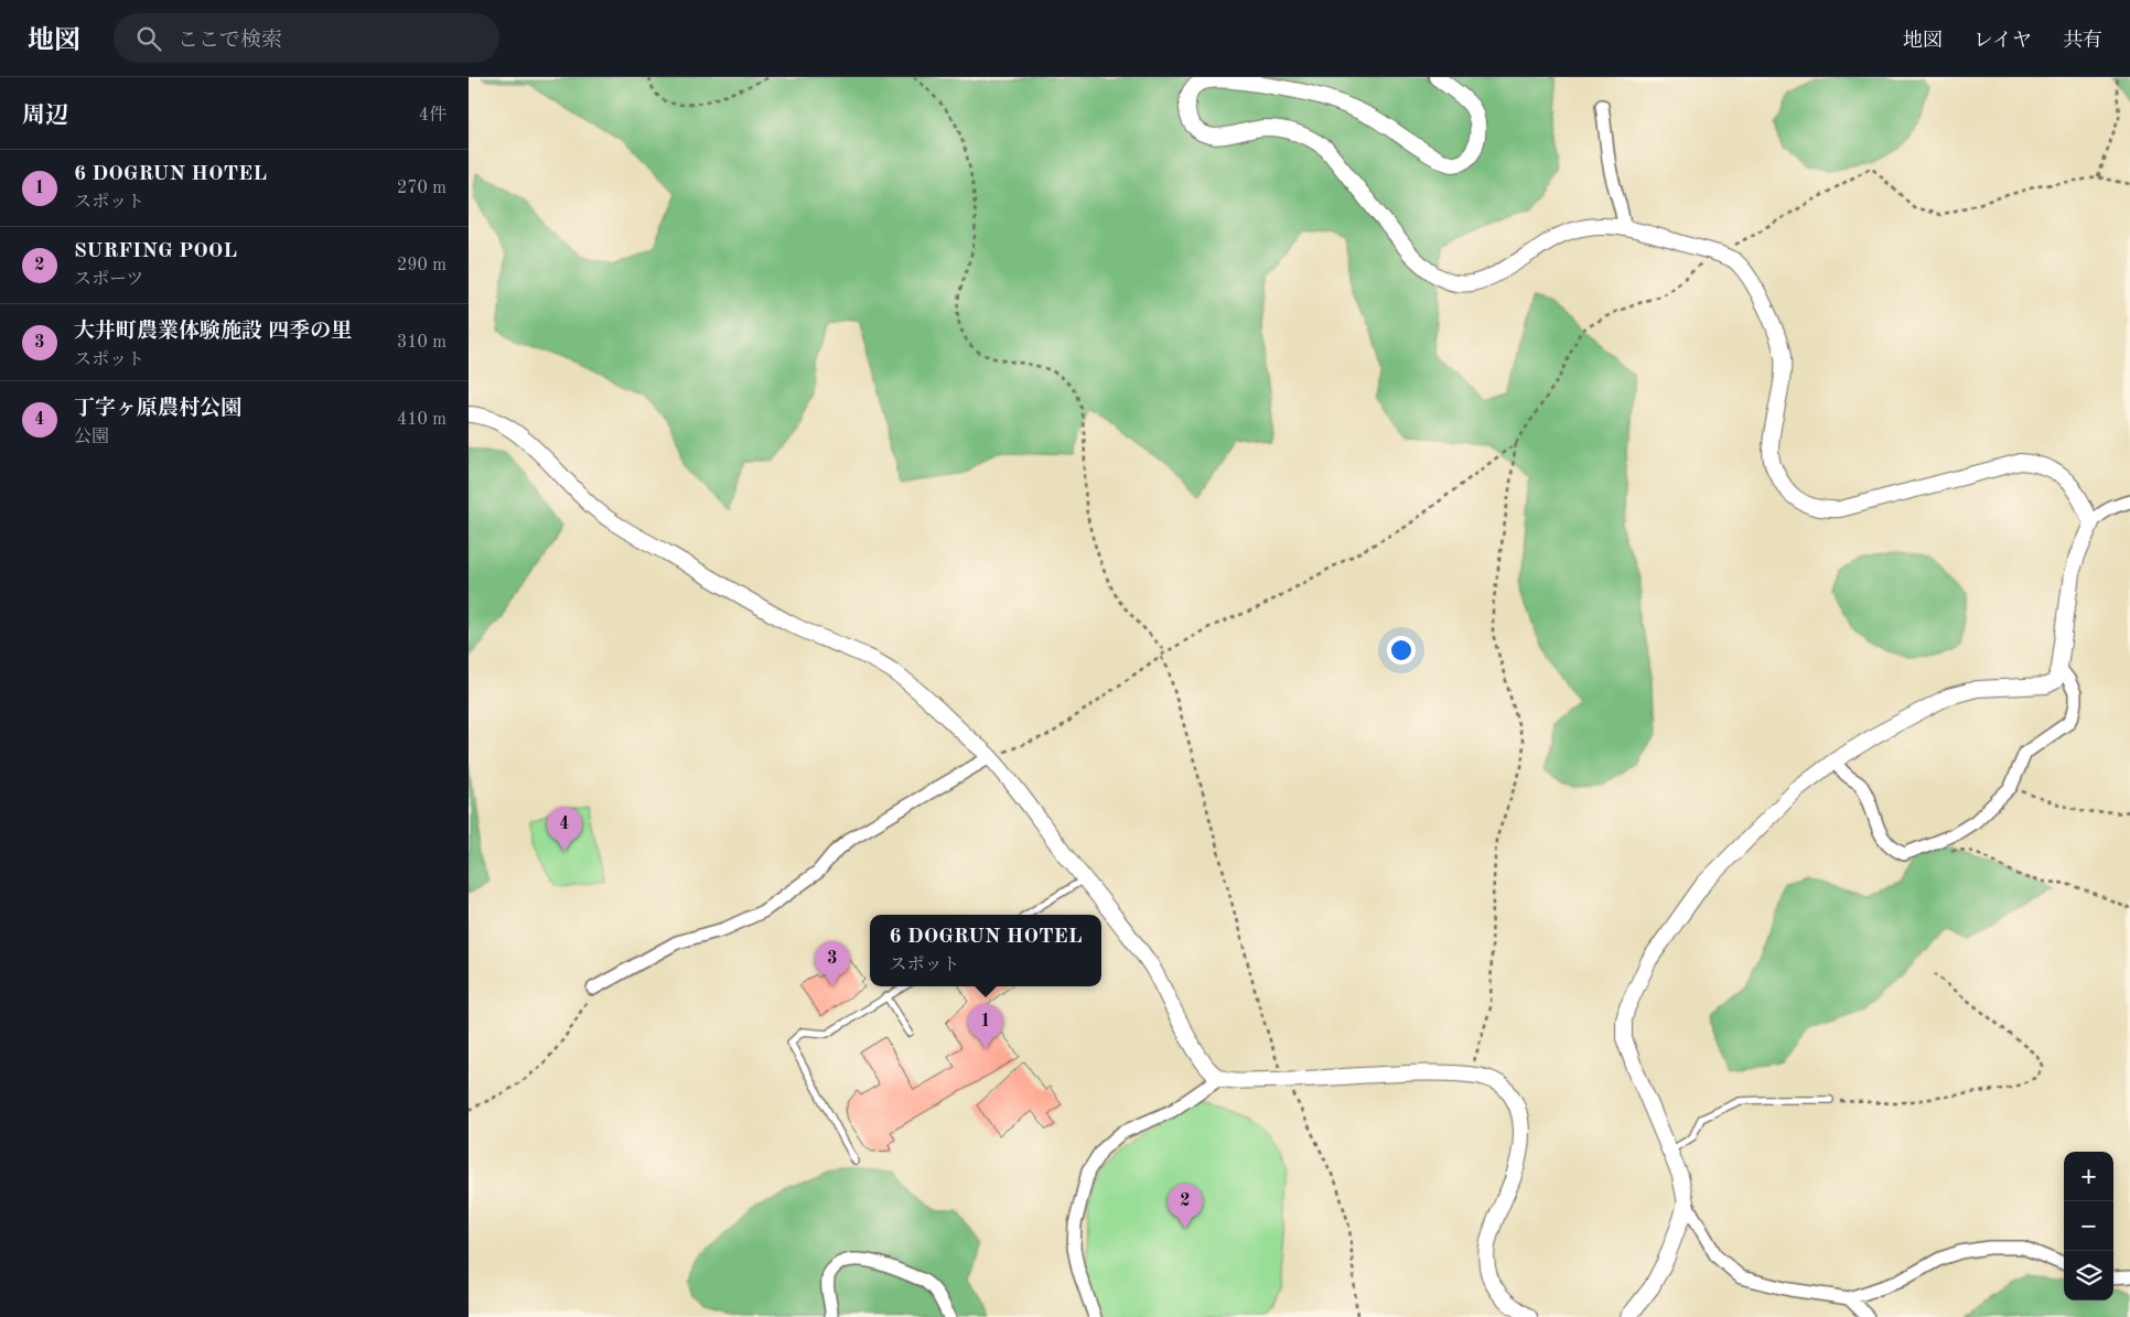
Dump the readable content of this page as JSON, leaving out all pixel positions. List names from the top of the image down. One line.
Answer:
{"page":{"header":"地図","search":"ここで検索","nav":["地図","レイヤ","共有"],"heading":["周辺","4件"],"list":[{"mark":"1","name":"6 DOGRUN HOTEL","note":"スポット","value":"270 m"},{"mark":"2","name":"SURFING POOL","note":"スポーツ","value":"290 m"},{"mark":"3","name":"大井町農業体験施設 四季の里","note":"スポット","value":"310 m"},{"mark":"4","name":"丁字ヶ原農村公園","note":"公園","value":"410 m"}],"pins":["4","3","1","2"],"popup":["6 DOGRUN HOTEL","スポット"],"map_buttons":["+","−"]}}
